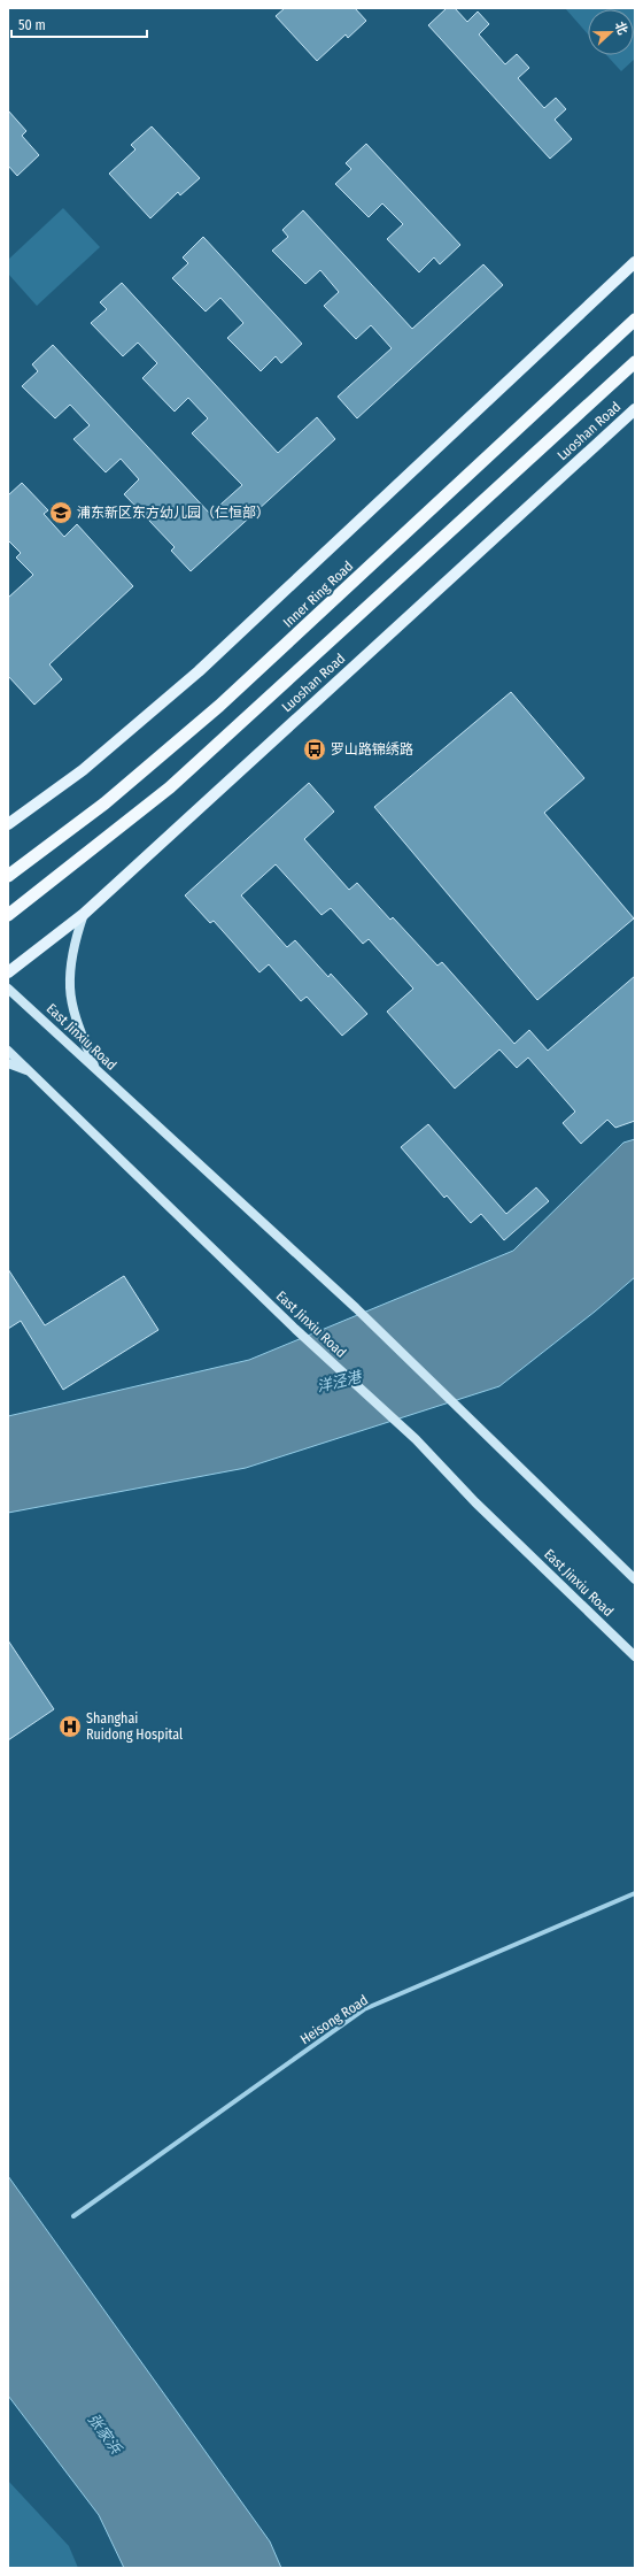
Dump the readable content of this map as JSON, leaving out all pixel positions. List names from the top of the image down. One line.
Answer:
{"streets":{"highway":["Inner Ring Road"],"main road":["Luoshan Road","East Jinxiu Road"],"street":["Heisong Road"]},"water":["洋泾港","张家浜"],"places":{"school or university":["浦东新区东方幼儿园（仁恒部）"],"bus stop":["罗山路锦绣路"],"hospital":["Shanghai Ruidong Hospital"]},"scale_bar":"50 m","north":"right"}
